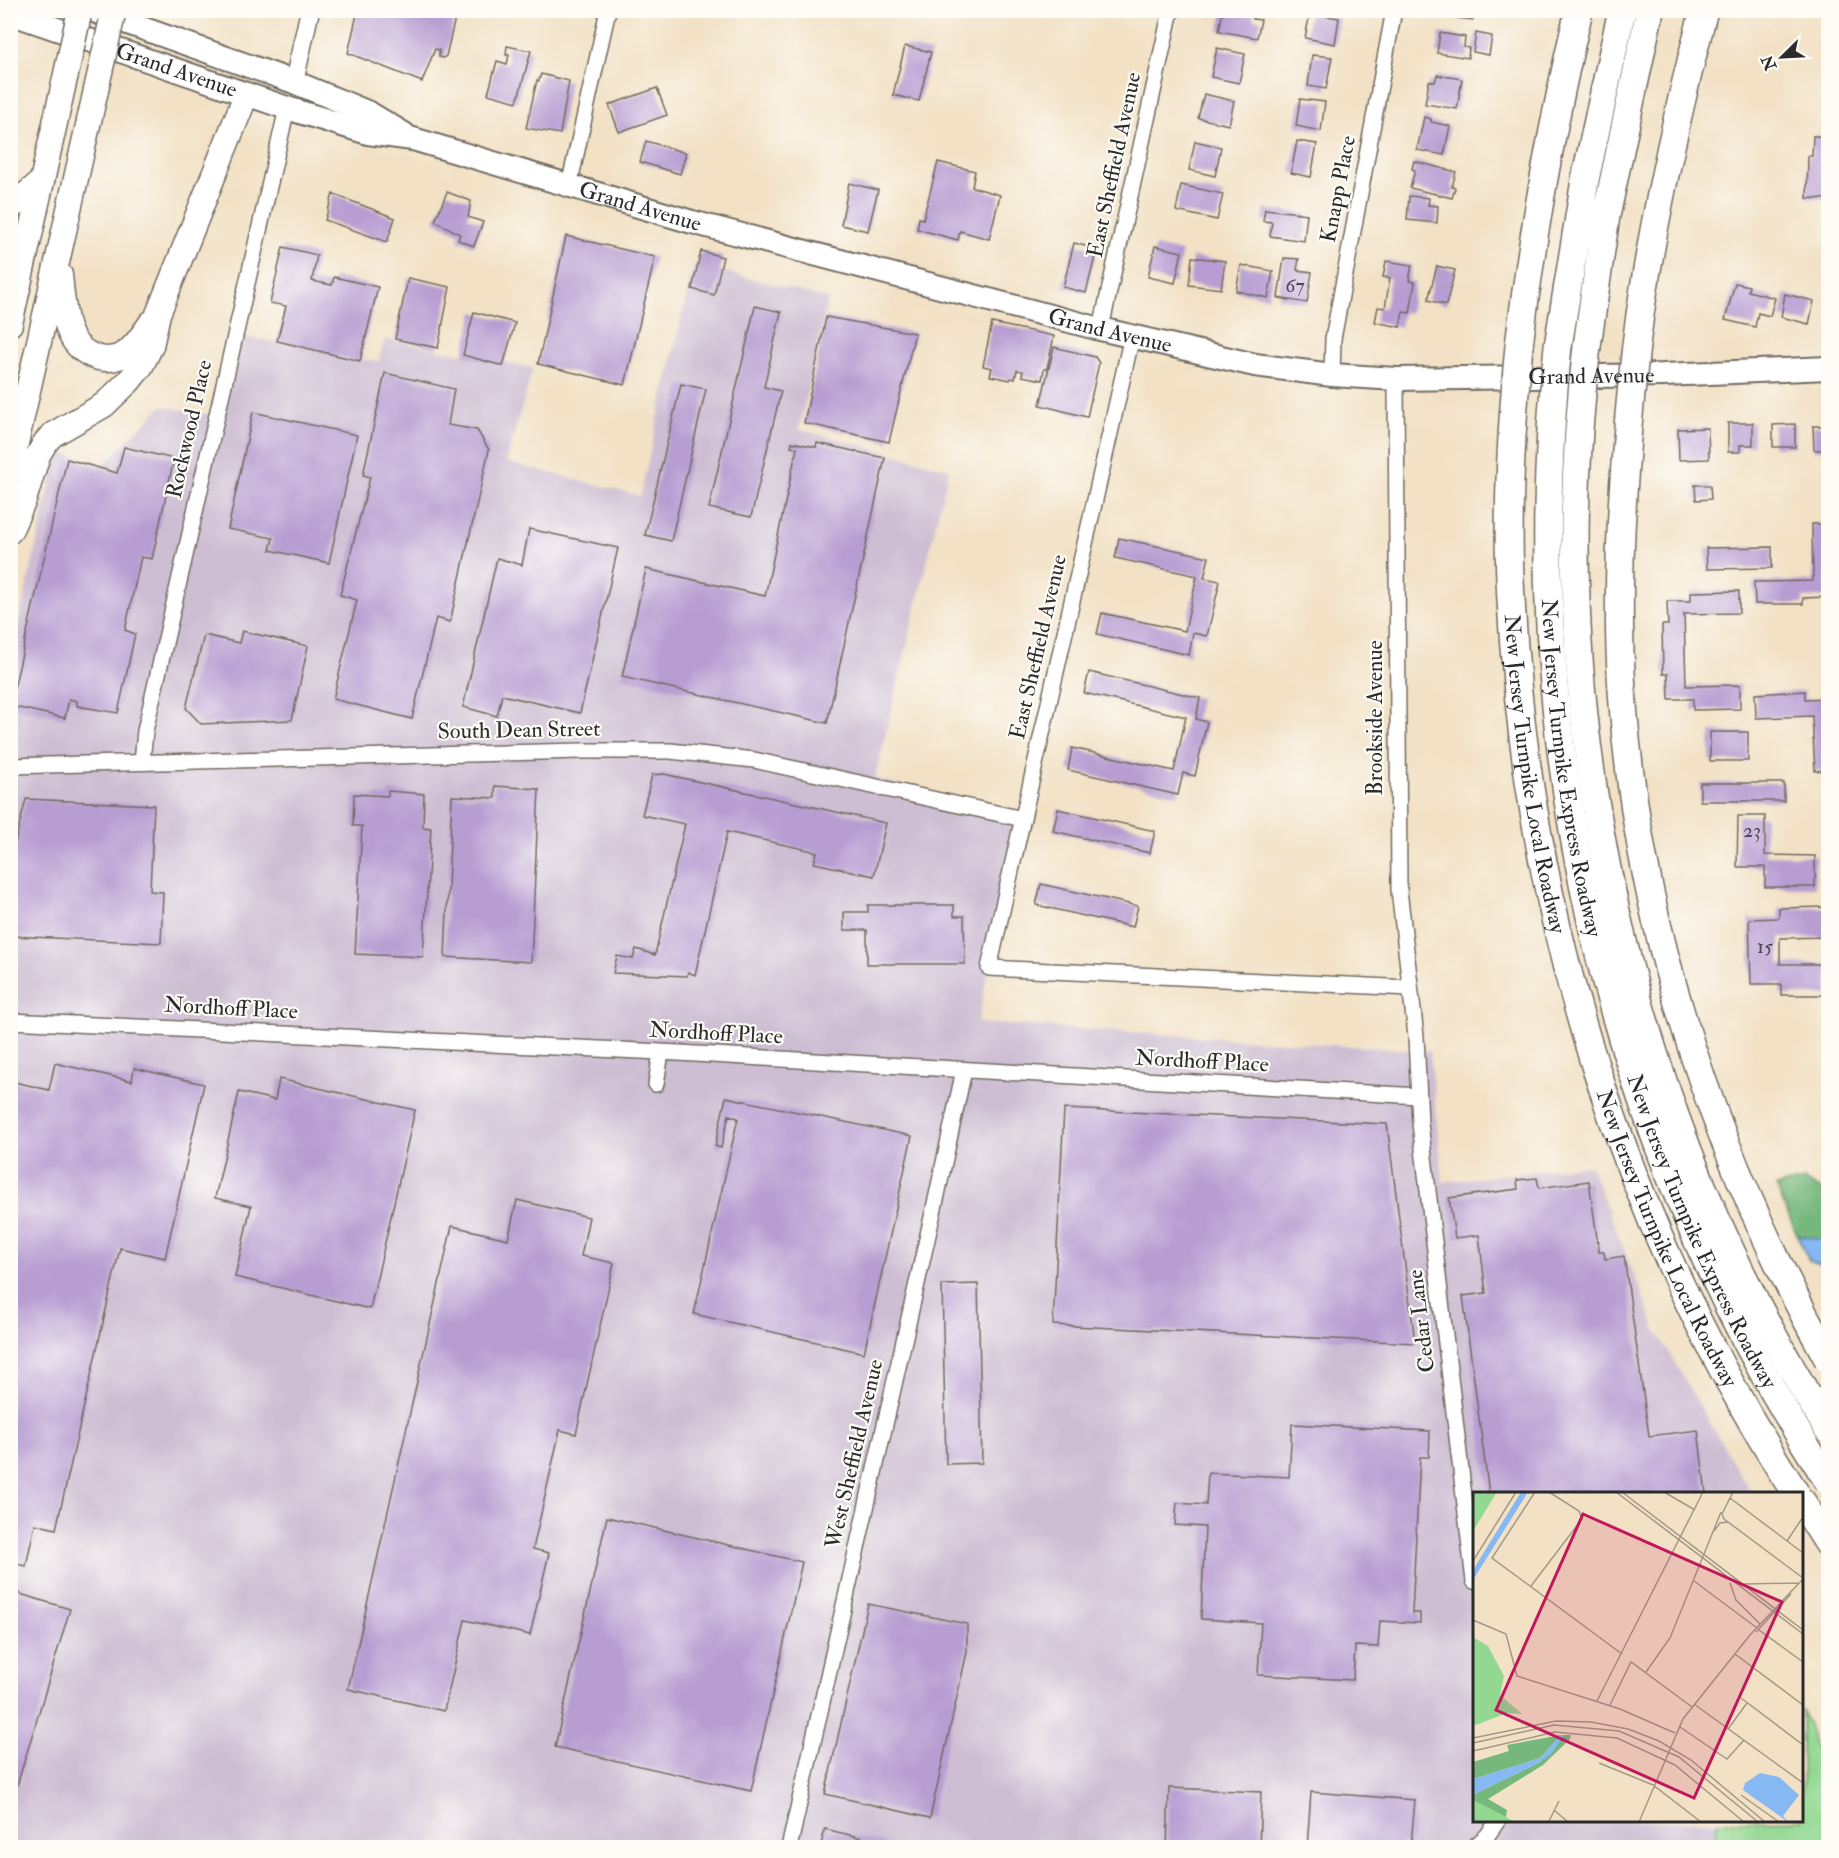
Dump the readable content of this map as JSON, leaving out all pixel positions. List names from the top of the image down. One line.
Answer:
{"streets":{"highway":["New Jersey Turnpike Express Roadway","New Jersey Turnpike Local Roadway"],"main road":["Grand Avenue"],"street":["East Sheffield Avenue","Knapp Place","Rockwood Place","Brookside Avenue","South Dean Street","Nordhoff Place","Cedar Lane","West Sheffield Avenue"]},"crossings":[["Grand Avenue","East Sheffield Avenue"],["Grand Avenue","Knapp Place"],["Grand Avenue","Rockwood Place"],["Grand Avenue","Brookside Avenue"],["East Sheffield Avenue","Brookside Avenue"],["East Sheffield Avenue","South Dean Street"],["Rockwood Place","South Dean Street"],["Brookside Avenue","Cedar Lane"],["Nordhoff Place","Cedar Lane"],["Nordhoff Place","West Sheffield Avenue"]],"house_numbers":["67","23","15"],"north":"bottom left"}
